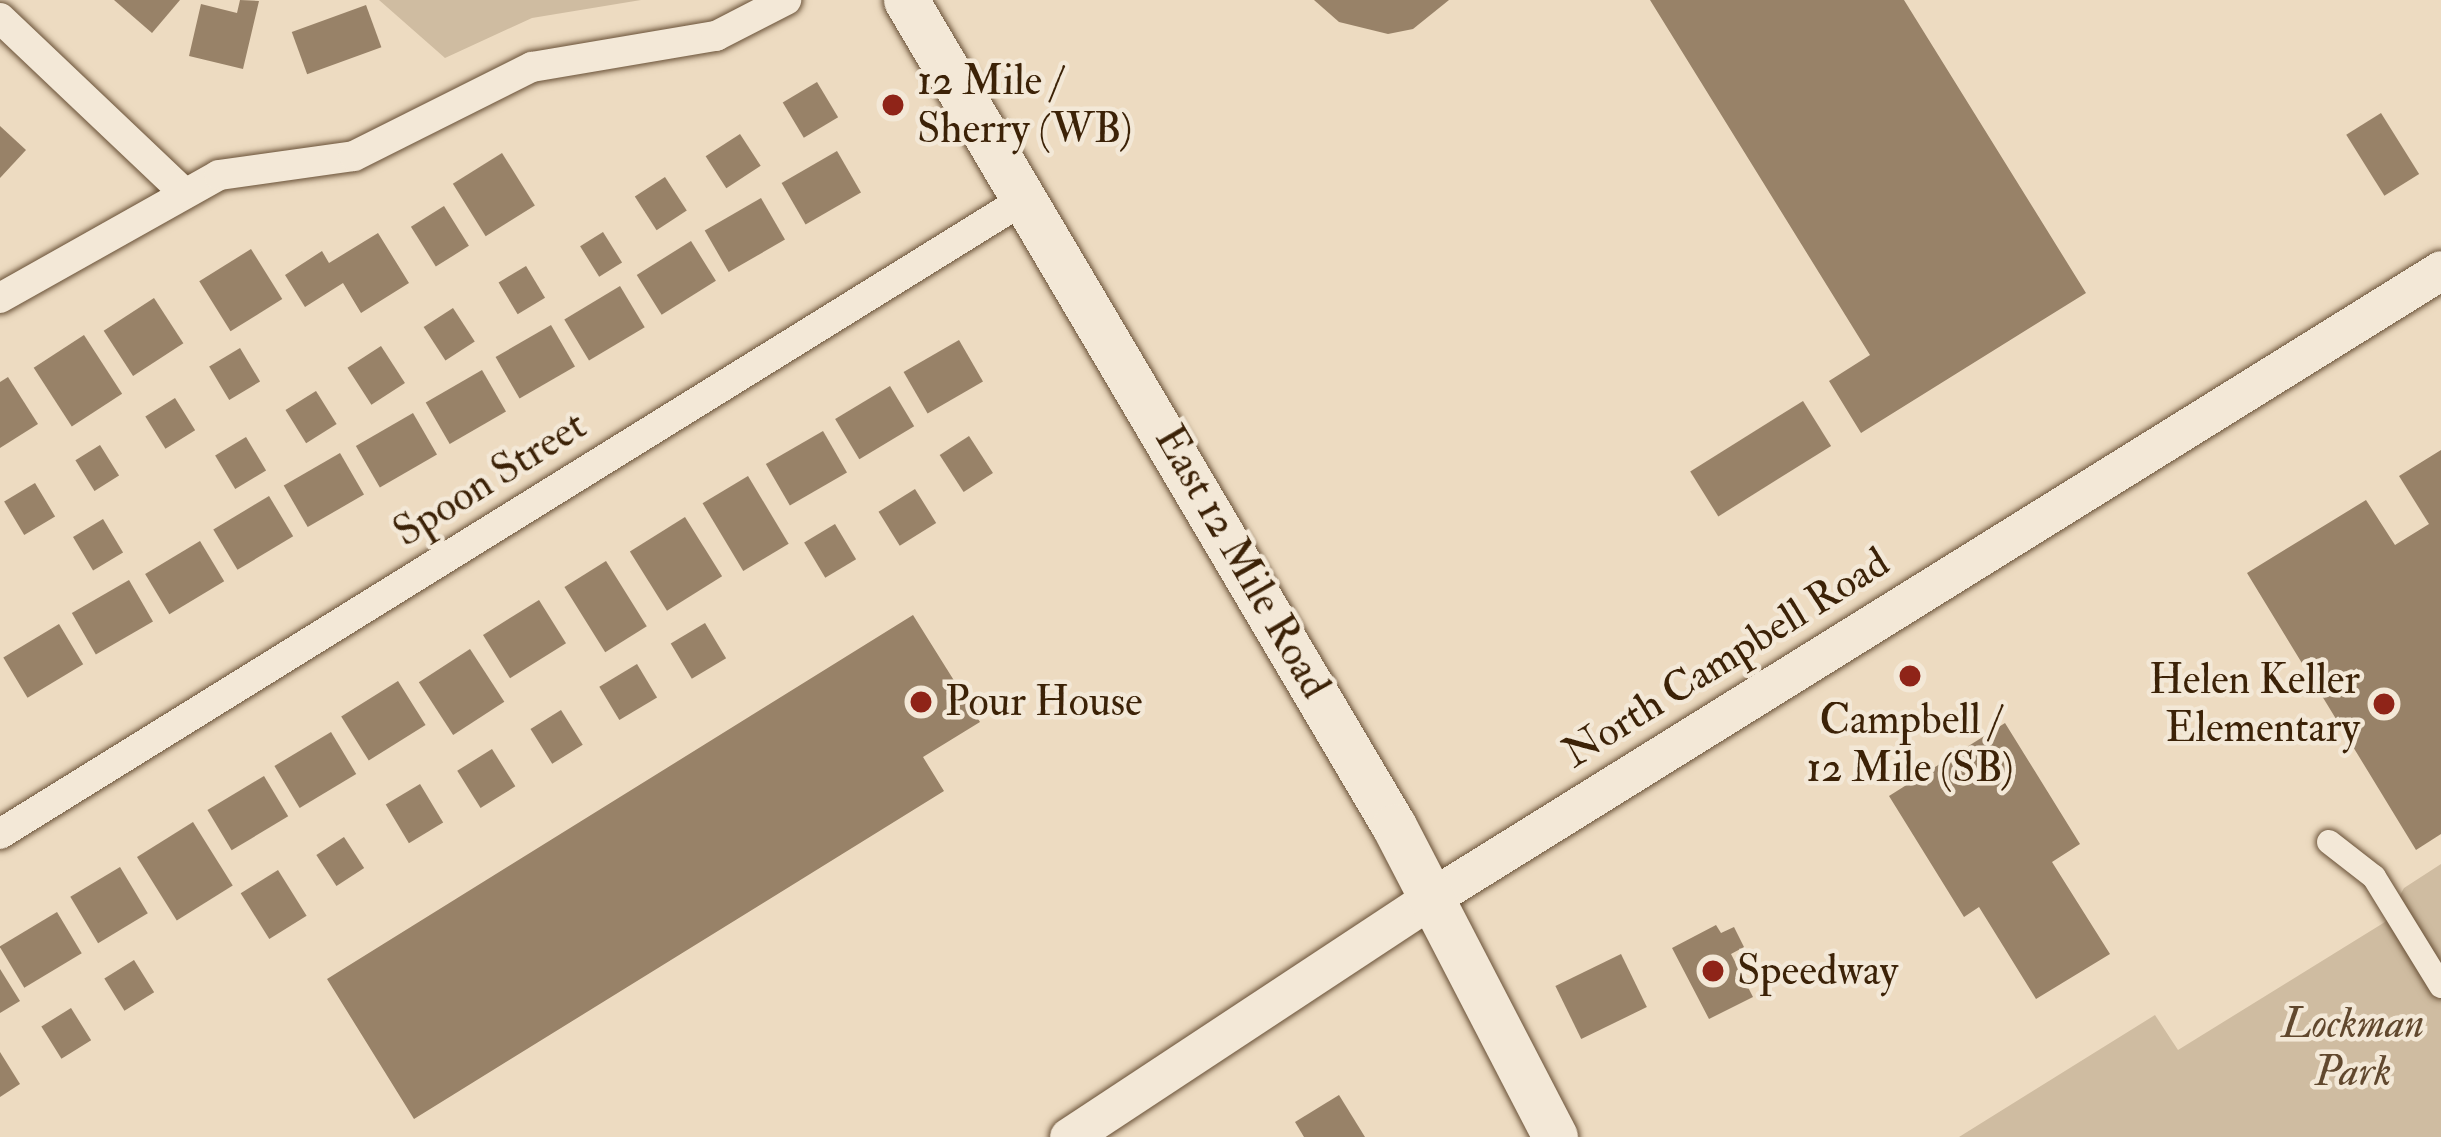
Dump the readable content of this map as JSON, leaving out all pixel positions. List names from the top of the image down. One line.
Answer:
{"streets":{"main road":["East 12 Mile Road"],"street":["Spoon Street","North Campbell Road"]},"crossings":[["Spoon Street","East 12 Mile Road"],["East 12 Mile Road","North Campbell Road"]],"parks":["Lockman Park"],"places":["12 Mile / Sherry (WB)","Campbell / 12 Mile (SB)","Pour House","Helen Keller Elementary","Speedway"]}
